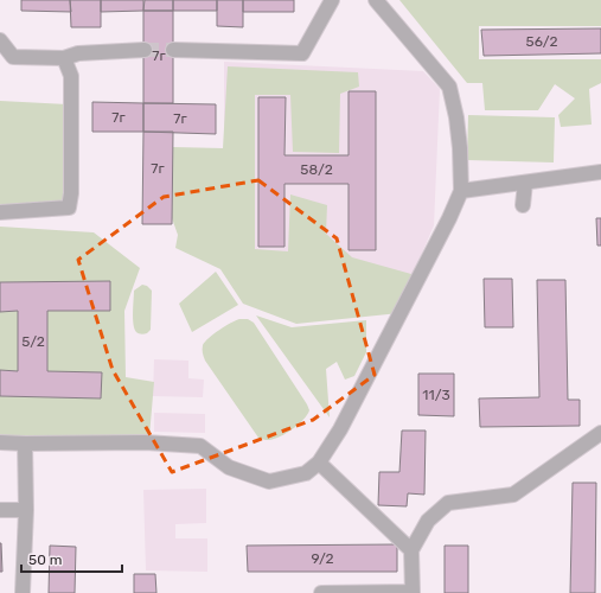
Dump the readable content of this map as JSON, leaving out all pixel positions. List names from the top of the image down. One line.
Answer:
{"house_numbers":["56/2","7г","7г","7г","7г","58/2","5/2","11/3","9/2"],"scale_bar":"50 m"}
